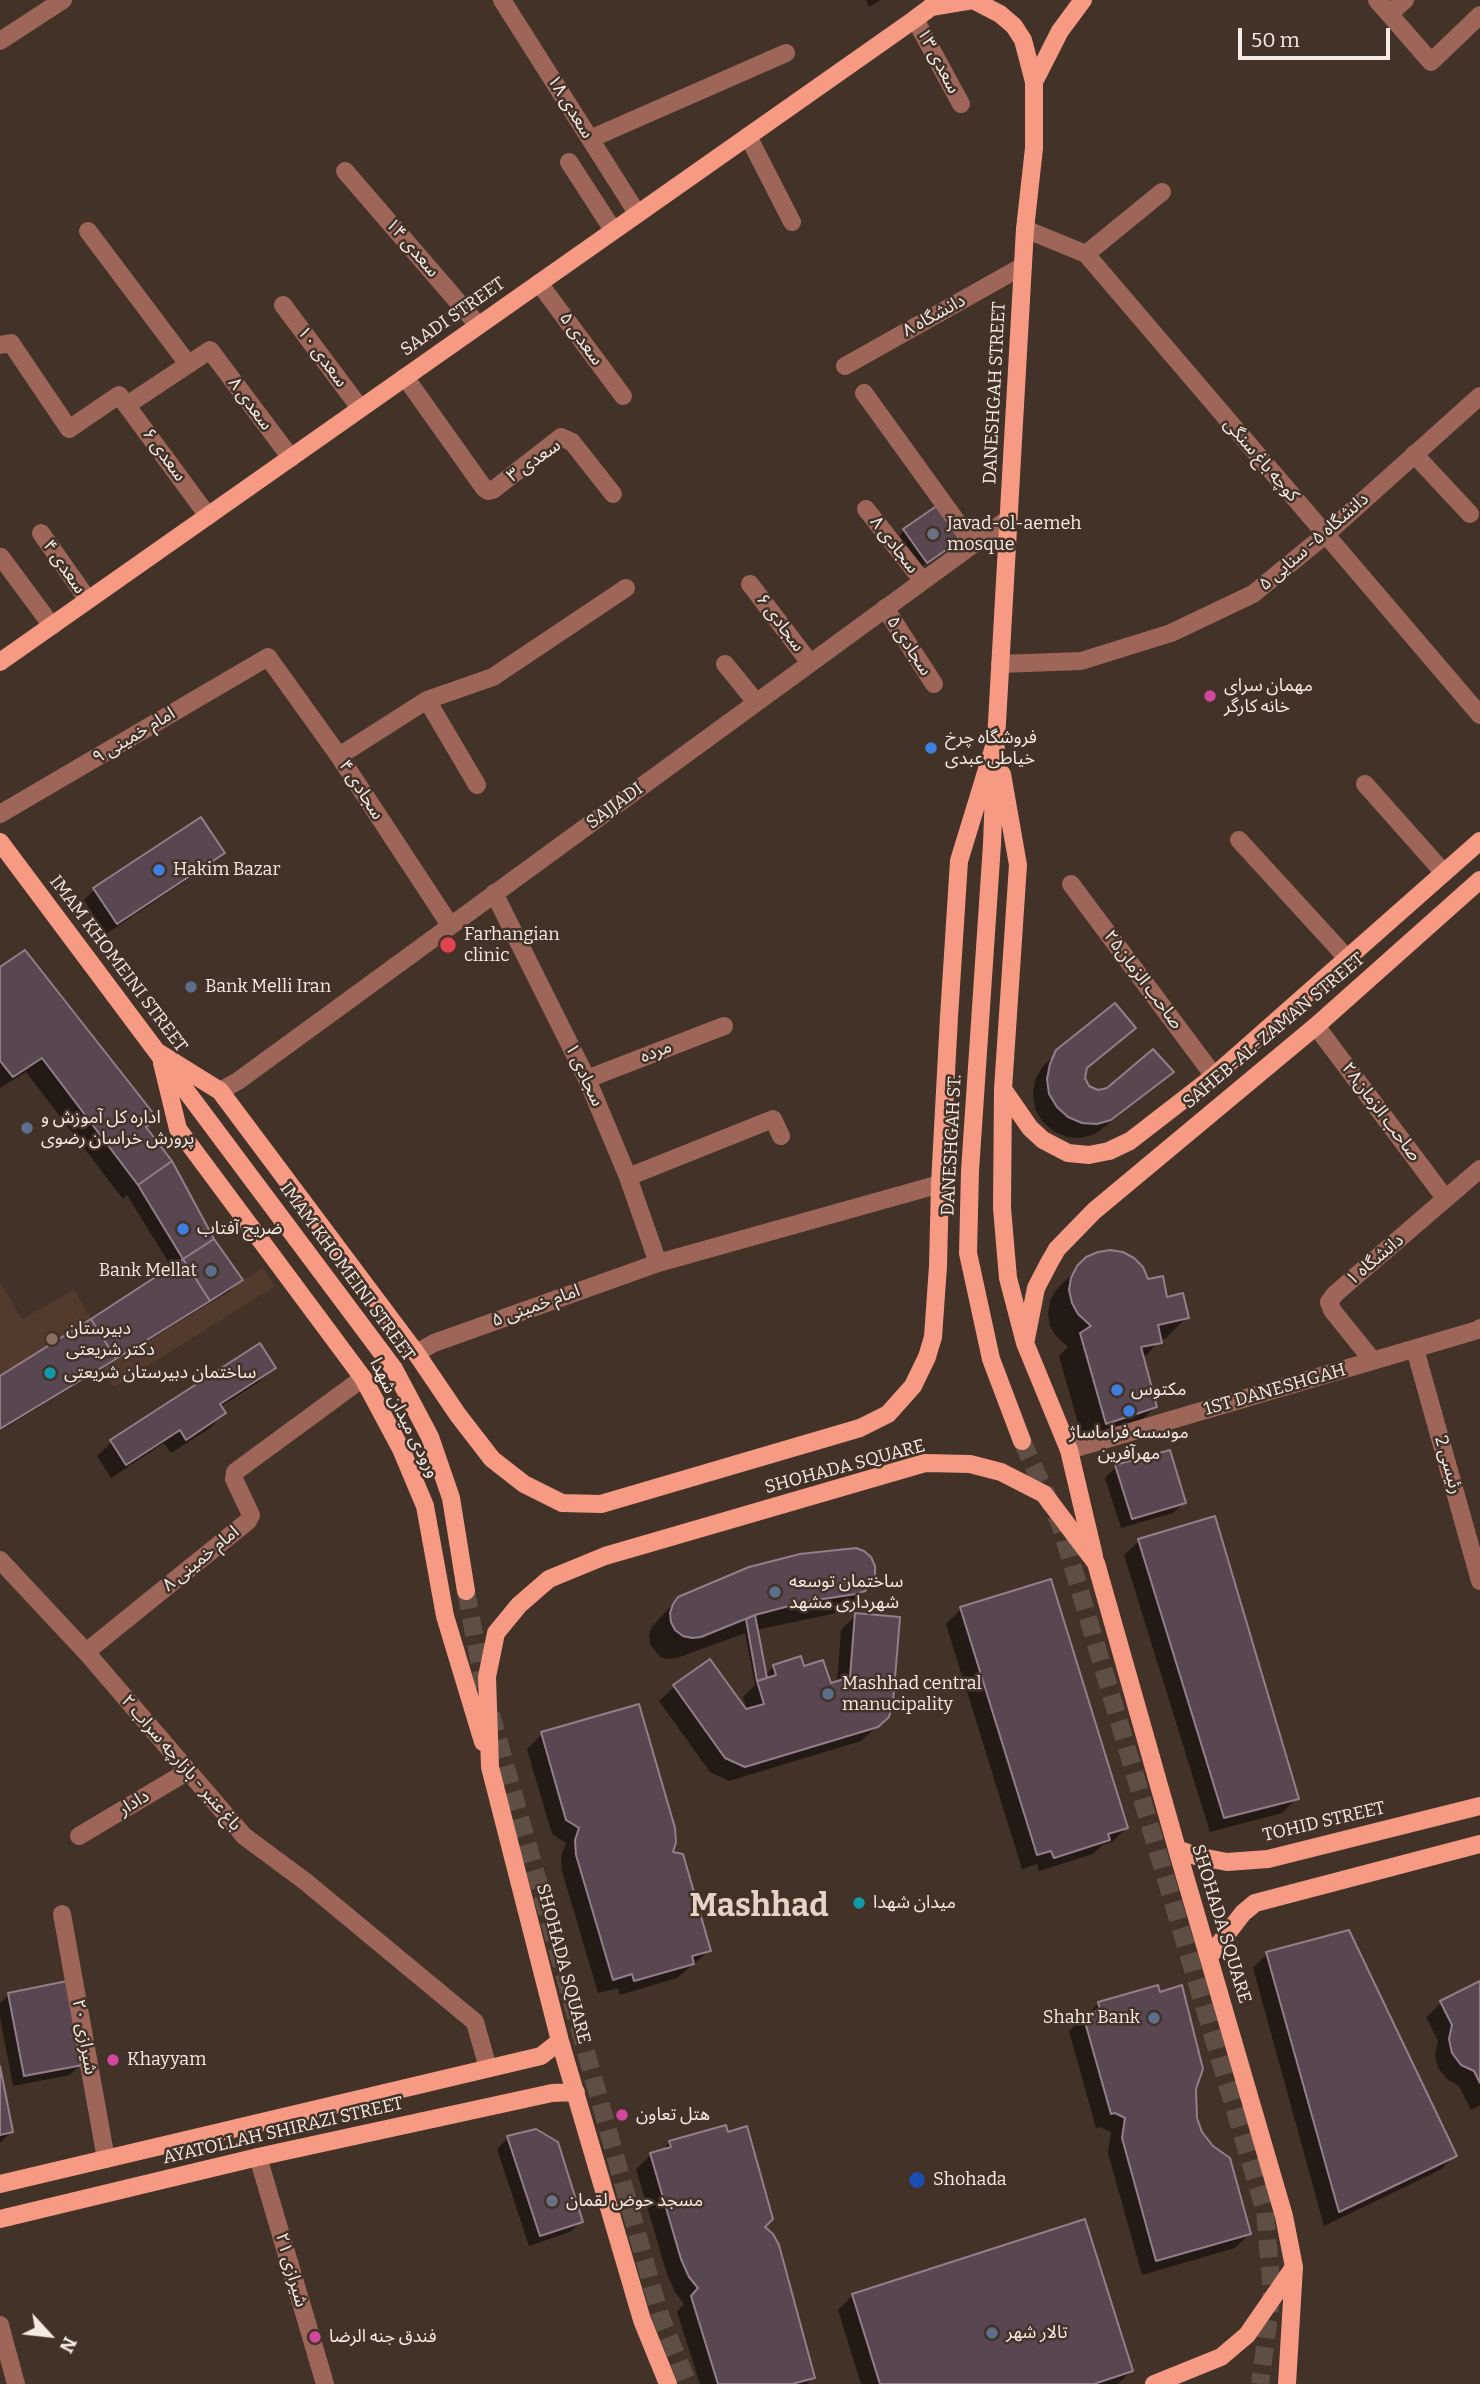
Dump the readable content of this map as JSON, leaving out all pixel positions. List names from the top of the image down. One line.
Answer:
{"streets":{"main road":["SAADI STREET","DANESHGAH STREET","IMAM KHOMEINI STREET","SAHEB-AL-ZAMAN STREET","DANESHGAH ST.","ورودی میدان شهدا","SHOHADA SQUARE","TOHID STREET","AYATOLLAH SHIRAZI STREET"],"street":["سعدی ۱۳","سعدی ۱۸","سعدی ۱۴","دانشگاه ۸","سعدی ۵","سعدی ۱۰","سعدی ۸","سعدی ۶","کوچه باغ سنگی","سعدی ۳","دانشگاه ۵- سنایی ۵","سجادی ۸","سعدی ۴","سجادی ۶","سجادی ۵","امام خمینی ۹","سجادی ۴","SAJJADI","صاحب الزمان۲۵","مرده","سجادی ۱","صاحب الزمان۲۸","دانشگاه ۱","امام خمینی ۵","1ST DANESHGAH","رئیسی 2","امام خمینی ۸","باغ عنبر - بازارچه سراب ۲","دادار","شیرازی ۲۰","شیرازی ۲۱"]},"crossings":[["سعدی ۱۳","SAADI STREET"],["سعدی ۱۸","SAADI STREET"],["سعدی ۱۴","SAADI STREET"],["دانشگاه ۸","DANESHGAH STREET"],["SAADI STREET","سعدی ۵"],["SAADI STREET","سعدی ۱۰"],["SAADI STREET","سعدی ۸"],["SAADI STREET","سعدی ۶"],["SAADI STREET","سعدی ۳"],["SAADI STREET","سعدی ۴"],["DANESHGAH STREET","کوچه باغ سنگی"],["DANESHGAH STREET","دانشگاه ۵- سنایی ۵"],["DANESHGAH STREET","SAJJADI"],["DANESHGAH STREET","DANESHGAH ST."],["کوچه باغ سنگی","دانشگاه ۵- سنایی ۵"],["سجادی ۸","SAJJADI"],["سجادی ۶","SAJJADI"],["سجادی ۵","SAJJADI"],["امام خمینی ۹","سجادی ۴"],["سجادی ۴","SAJJADI"],["SAJJADI","سجادی ۱"],["IMAM KHOMEINI STREET","ورودی میدان شهدا"],["SAHEB-AL-ZAMAN STREET","صاحب الزمان۲۸"],["مرده","سجادی ۱"],["سجادی ۱","امام خمینی ۵"],["صاحب الزمان۲۸","دانشگاه ۱"],["دانشگاه ۱","1ST DANESHGAH"],["1ST DANESHGAH","رئیسی 2"],["ورودی میدان شهدا","SHOHADA SQUARE"],["ورودی میدان شهدا","امام خمینی ۸"],["SHOHADA SQUARE","TOHID STREET"],["SHOHADA SQUARE","AYATOLLAH SHIRAZI STREET"],["امام خمینی ۸","باغ عنبر - بازارچه سراب ۲"],["باغ عنبر - بازارچه سراب ۲","دادار"],["باغ عنبر - بازارچه سراب ۲","AYATOLLAH SHIRAZI STREET"],["شیرازی ۲۰","AYATOLLAH SHIRAZI STREET"],["AYATOLLAH SHIRAZI STREET","شیرازی ۲۱"]],"districts":["Mashhad"],"places":["Javad-ol-aemeh mosque","مهمان سرای خانه کارگر","فروشگاه چرخ خیاطی عبدی","Hakim Bazar","Farhangian clinic","Bank Melli Iran","اداره کل آموزش و پرورش خراسان رضوی","ضریح آفتاب","Bank Mellat","دبیرستان دکتر شریعتی","ساختمان دبیرستان شریعتی","مکتوس","موسسه فراماساژ مهرآفرین","ساختمان توسعه شهرداری مشهد","Mashhad central manucipality","میدان شهدا","Shahr Bank","Khayyam","هتل تعاون","Shohada","مسجد حوض لقمان","تالار شهر","فندق جنه الرضا"],"scale_bar":"50 m","north":"bottom right"}
